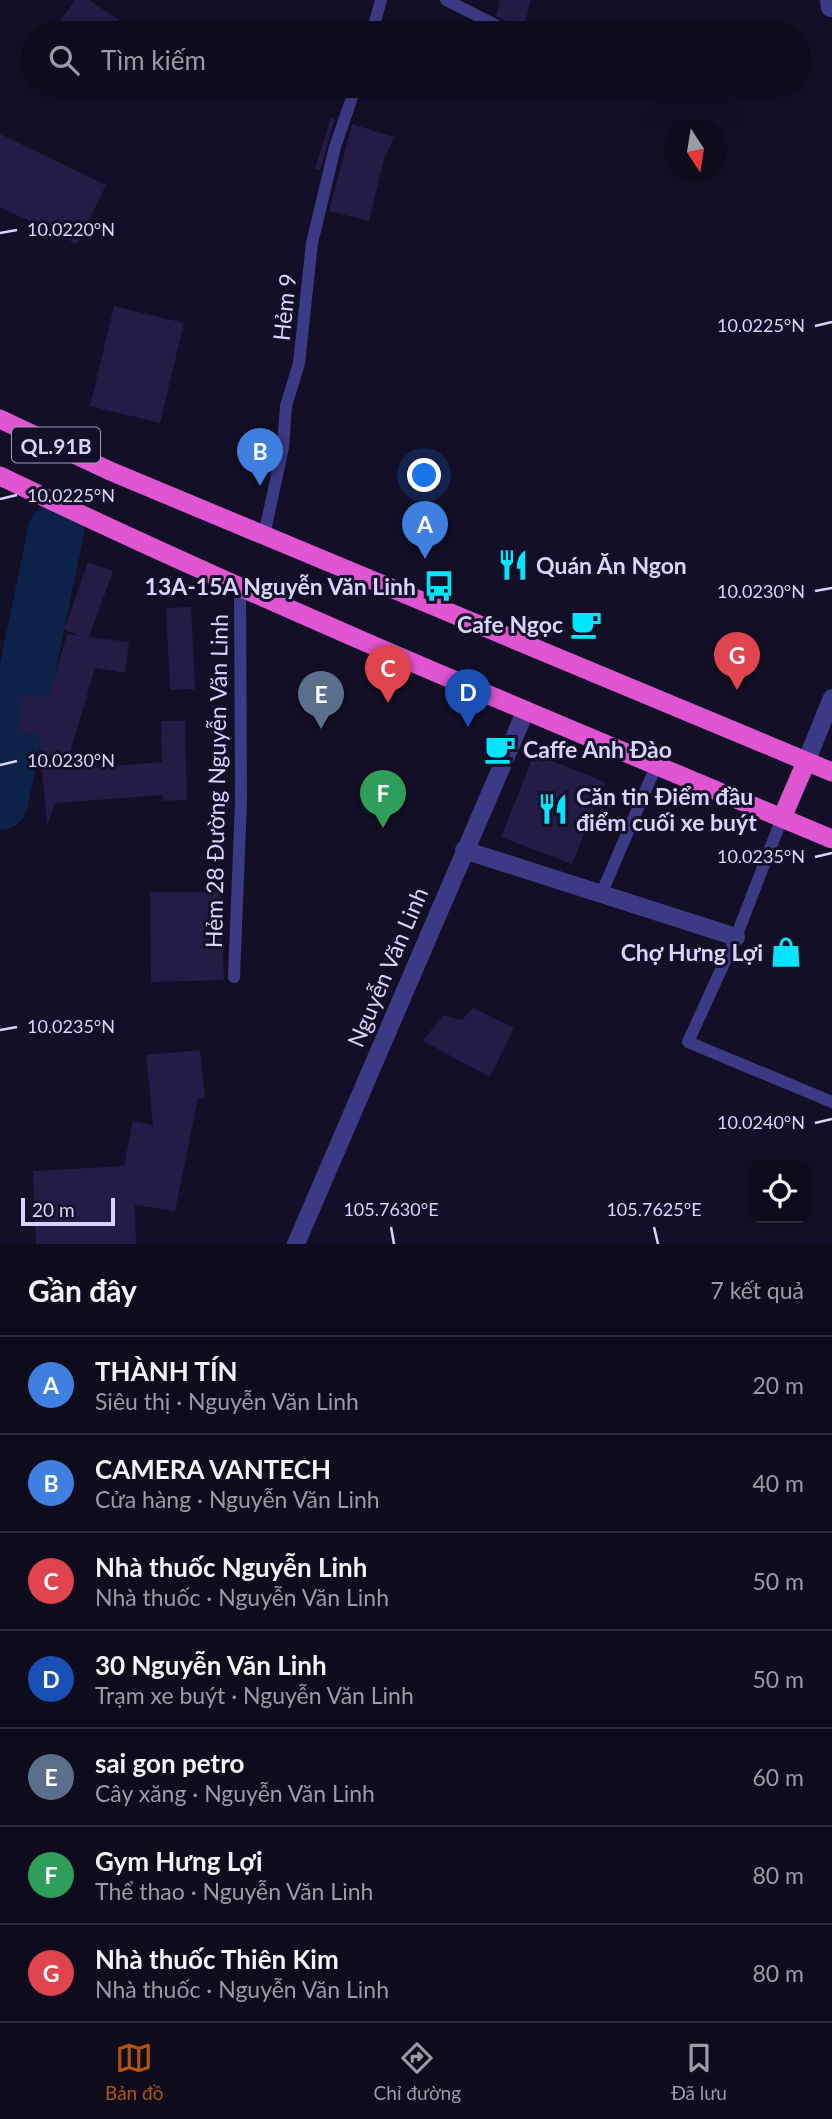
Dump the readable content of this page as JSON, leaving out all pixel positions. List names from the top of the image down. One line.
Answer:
{"streets":{"highway":["QL.91B"],"street":["Nguyễn Văn Linh"],"lane":["Hẻm 9","Hẻm 28 Đường Nguyễn Văn Linh"]},"crossings":[["Hẻm 9","QL.91B"],["QL.91B","Hẻm 28 Đường Nguyễn Văn Linh"],["QL.91B","Nguyễn Văn Linh"]],"places":{"restaurant":["Quán Ăn Ngon","Căn tin Điểm đầu điểm cuối xe buýt"],"bus stop":["13A-15A Nguyễn Văn Linh"],"cafe":["Cafe Ngọc","Caffe Anh Đào"],"shop":["Chợ Hưng Lợi"]},"scale_bar":"20 m","north":"bottom","page":{"search":"Tìm kiếm","pins":["B","A","G","C","D","E","F"],"scale":"20 m","heading":["Gần đây","7 kết quả"],"list":[{"mark":"A","name":"THÀNH TÍN","note":"Siêu thị · Nguyễn Văn Linh","value":"20 m"},{"mark":"B","name":"CAMERA VANTECH","note":"Cửa hàng · Nguyễn Văn Linh","value":"40 m"},{"mark":"C","name":"Nhà thuốc Nguyễn Linh","note":"Nhà thuốc · Nguyễn Văn Linh","value":"50 m"},{"mark":"D","name":"30 Nguyễn Văn Linh","note":"Trạm xe buýt · Nguyễn Văn Linh","value":"50 m"},{"mark":"E","name":"sai gon petro","note":"Cây xăng · Nguyễn Văn Linh","value":"60 m"},{"mark":"F","name":"Gym Hưng Lợi","note":"Thể thao · Nguyễn Văn Linh","value":"80 m"},{"mark":"G","name":"Nhà thuốc Thiên Kim","note":"Nhà thuốc · Nguyễn Văn Linh","value":"80 m"}],"nav":["Bản đồ","Chỉ đường","Đã lưu"]},"coordinates":["10.0220°N","10.0225°N","10.0230°N","10.0235°N","10.0240°N","105.7630°E","105.7625°E"]}
